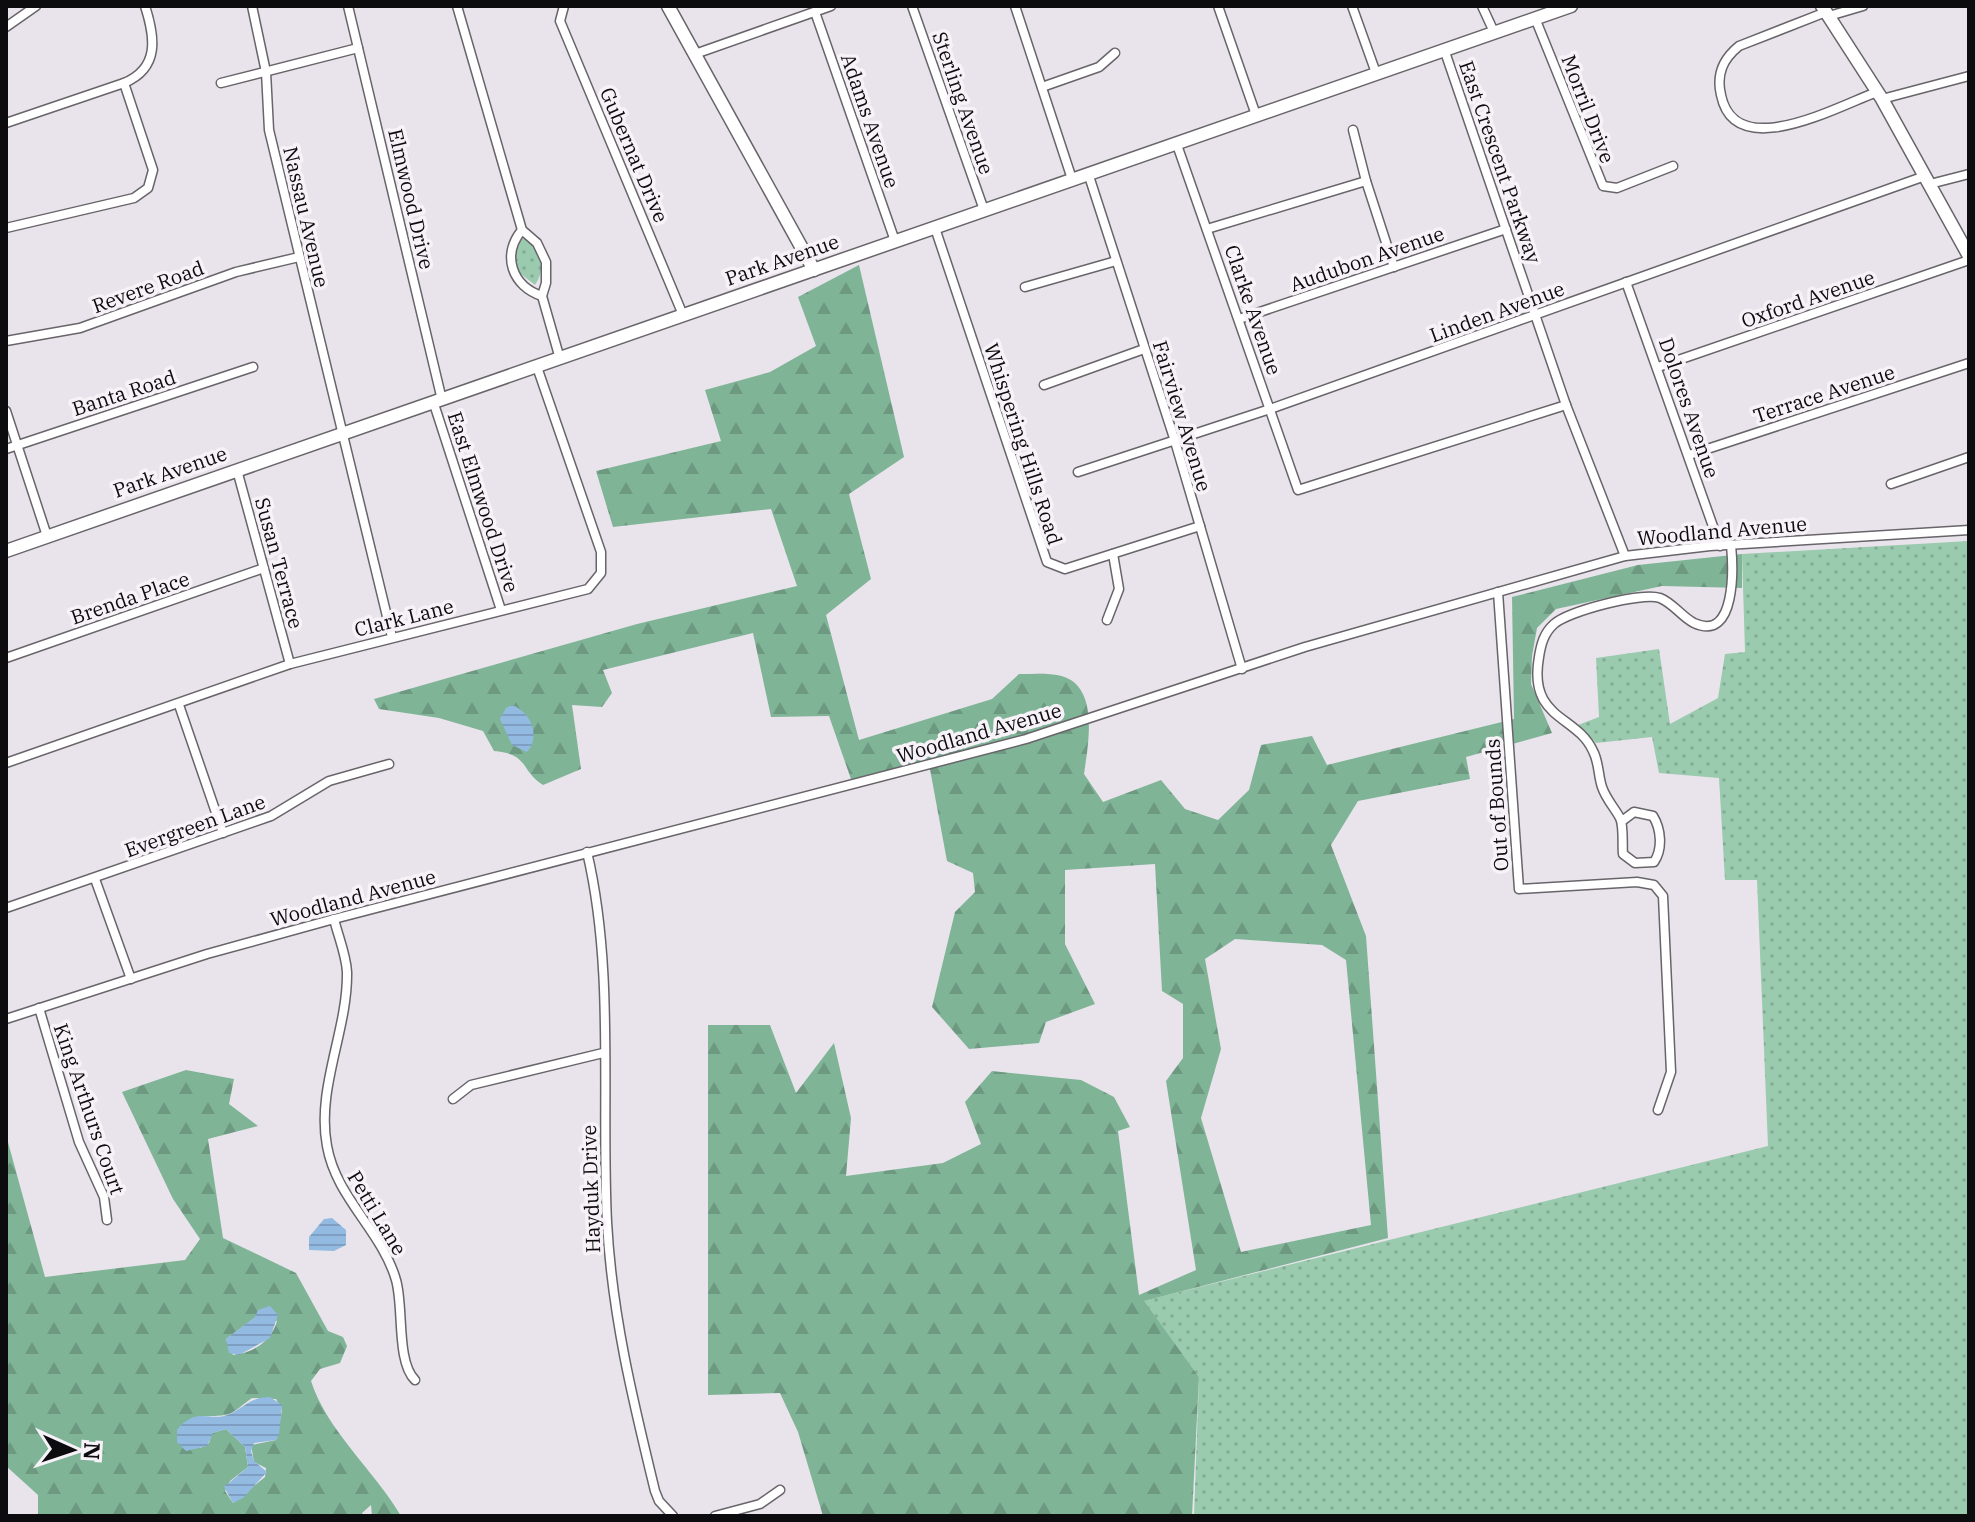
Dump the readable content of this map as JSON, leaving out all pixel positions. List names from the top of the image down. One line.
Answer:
{"streets":{"main road":["Park Avenue"],"street":["Sterling Avenue","Morril Drive","Adams Avenue","Gubernat Drive","East Crescent Parkway","Elmwood Drive","Nassau Avenue","Audubon Avenue","Revere Road","Oxford Avenue","Clarke Avenue","Linden Avenue","Banta Road","Terrace Avenue","Dolores Avenue","Fairview Avenue","Whispering Hills Road","East Elmwood Drive","Woodland Avenue","Susan Terrace","Brenda Place","Clark Lane","Out of Bounds","Evergreen Lane","King Arthurs Court","Hayduk Drive","Petti Lane"]},"crossings":[["Sterling Avenue","Park Avenue"],["Morril Drive","Park Avenue"],["Adams Avenue","Park Avenue"],["Gubernat Drive","Park Avenue"],["East Crescent Parkway","Audubon Avenue"],["East Crescent Parkway","Park Avenue"],["East Crescent Parkway","Clarke Avenue"],["East Crescent Parkway","Linden Avenue"],["East Crescent Parkway","Woodland Avenue"],["Elmwood Drive","Park Avenue"],["Elmwood Drive","East Elmwood Drive"],["Nassau Avenue","Park Avenue"],["Nassau Avenue","Revere Road"],["Nassau Avenue","Clark Lane"],["Audubon Avenue","Clarke Avenue"],["Park Avenue","Clarke Avenue"],["Park Avenue","Fairview Avenue"],["Park Avenue","Whispering Hills Road"],["Park Avenue","East Elmwood Drive"],["Park Avenue","Susan Terrace"],["Park Avenue","Clark Lane"],["Oxford Avenue","Dolores Avenue"],["Clarke Avenue","Linden Avenue"],["Linden Avenue","Dolores Avenue"],["Linden Avenue","Fairview Avenue"],["Terrace Avenue","Dolores Avenue"],["Dolores Avenue","Woodland Avenue"],["Fairview Avenue","Whispering Hills Road"],["Fairview Avenue","Woodland Avenue"],["East Elmwood Drive","Clark Lane"],["Woodland Avenue","Out of Bounds"],["Woodland Avenue","King Arthurs Court"],["Woodland Avenue","Hayduk Drive"],["Woodland Avenue","Petti Lane"],["Susan Terrace","Brenda Place"],["Susan Terrace","Clark Lane"]],"north":"right"}
